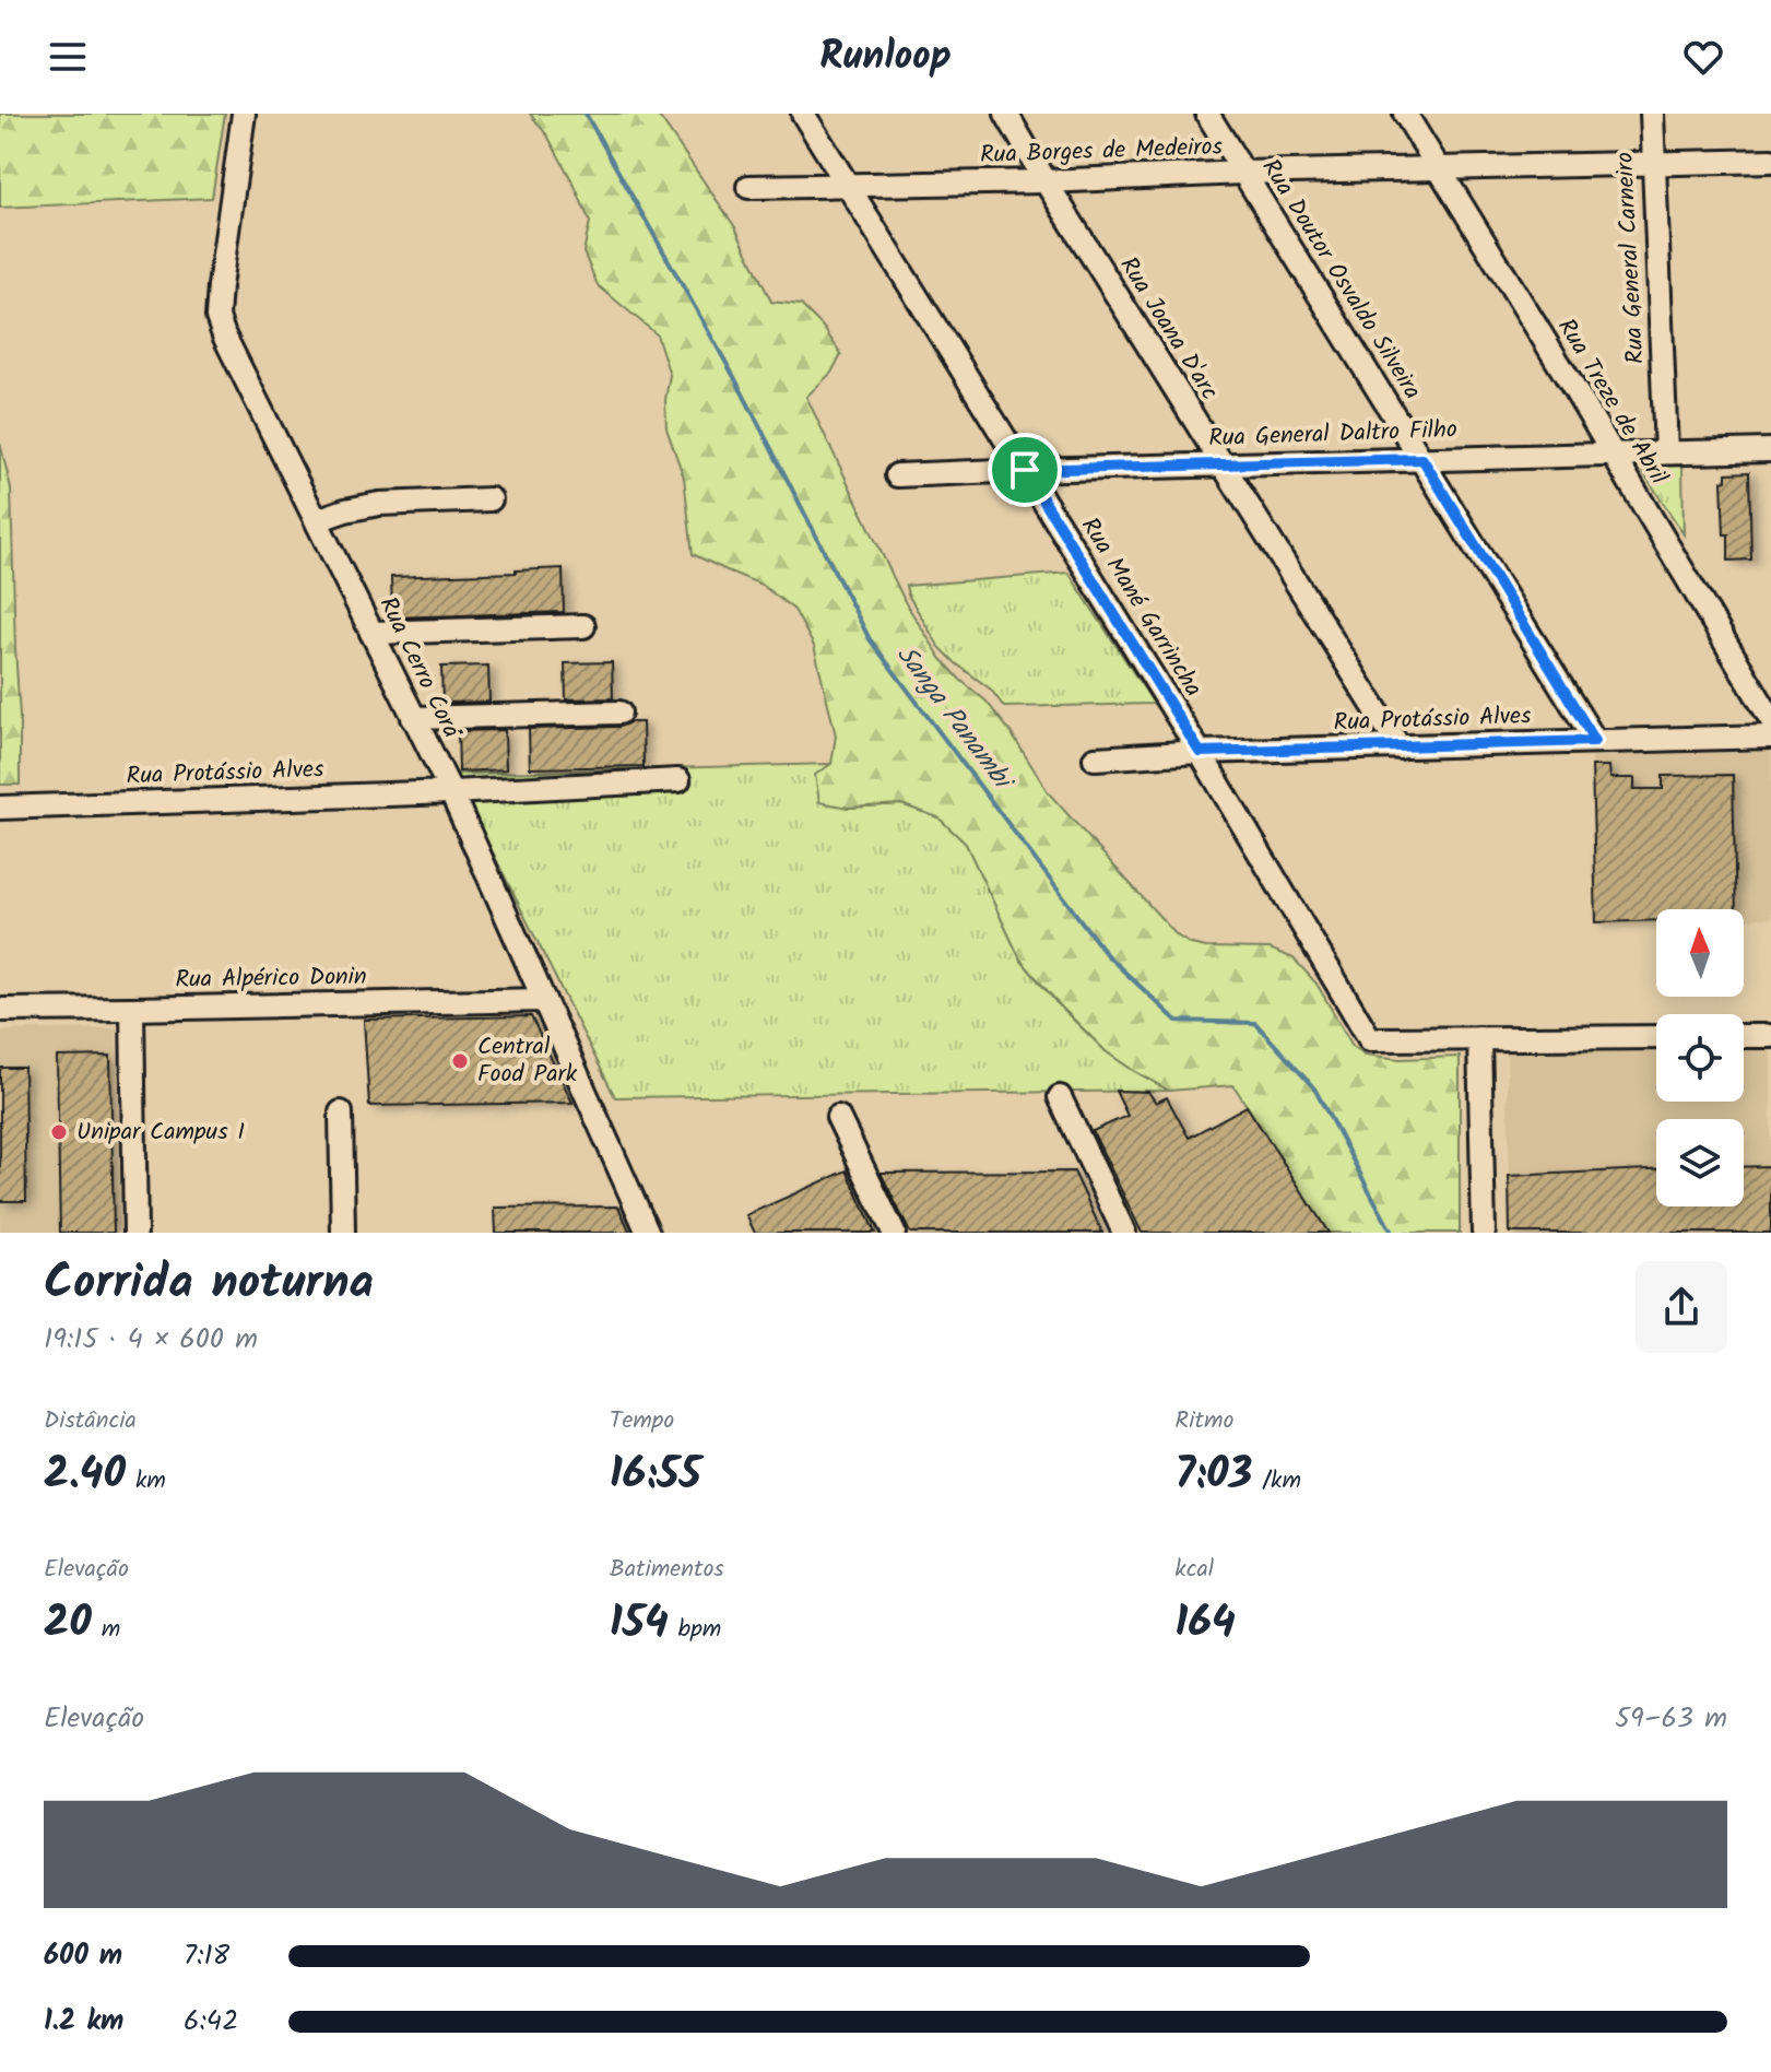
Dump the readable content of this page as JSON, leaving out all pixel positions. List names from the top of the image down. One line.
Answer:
{"streets":{"street":["Rua Borges de Medeiros","Rua General Carneiro","Rua Doutor Osvaldo Silveira","Rua Joana D'arc","Rua Treze de Abril","Rua General Daltro Filho","Rua Mané Garrincha","Rua Cerro Corá","Rua Protássio Alves","Rua Alpérico Donin"]},"crossings":[["Rua Borges de Medeiros","Rua General Carneiro"],["Rua Borges de Medeiros","Rua Doutor Osvaldo Silveira"],["Rua Borges de Medeiros","Rua Joana D'arc"],["Rua Borges de Medeiros","Rua Treze de Abril"],["Rua Borges de Medeiros","Rua Mané Garrincha"],["Rua General Carneiro","Rua General Daltro Filho"],["Rua Doutor Osvaldo Silveira","Rua General Daltro Filho"],["Rua Doutor Osvaldo Silveira","Rua Protássio Alves"],["Rua Joana D'arc","Rua General Daltro Filho"],["Rua Joana D'arc","Rua Protássio Alves"],["Rua Treze de Abril","Rua General Daltro Filho"],["Rua General Daltro Filho","Rua Mané Garrincha"],["Rua Mané Garrincha","Rua Protássio Alves"],["Rua Cerro Corá","Rua Protássio Alves"],["Rua Cerro Corá","Rua Alpérico Donin"]],"water":["Sanga Panambi"],"places":["Central Food Park","Unipar Campus I"],"north":"top","page":{"header":"Runloop","heading":["Corrida noturna","19:15 · 4 × 600 m"],"stats":[["Distância","2.40 km"],["Tempo","16:55"],["Ritmo","7:03 /km"],["Elevação","20 m"],["Batimentos","154 bpm"],["kcal","164"]],"chart":["Elevação","59–63 m"],"list":[{"name":"600 m","note":"7:18"},{"name":"1.2 km","note":"6:42"}]}}
